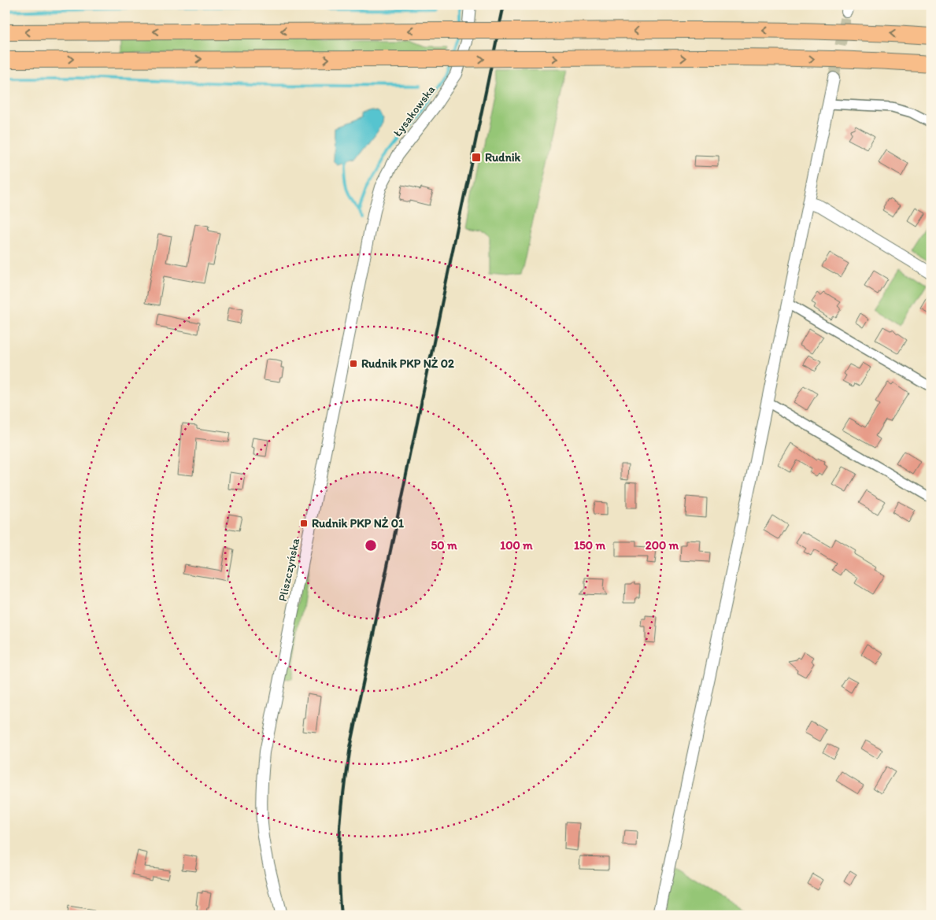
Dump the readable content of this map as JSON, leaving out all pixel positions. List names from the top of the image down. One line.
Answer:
{"streets":{"street":["Łysakowska","Pliszczyńska"]},"crossings":[["Łysakowska","Pliszczyńska"]],"places":{"transit":["Rudnik","Rudnik PKP NŻ 02","Rudnik PKP NŻ 01"]},"rings":["50 m","100 m","150 m","200 m"]}
